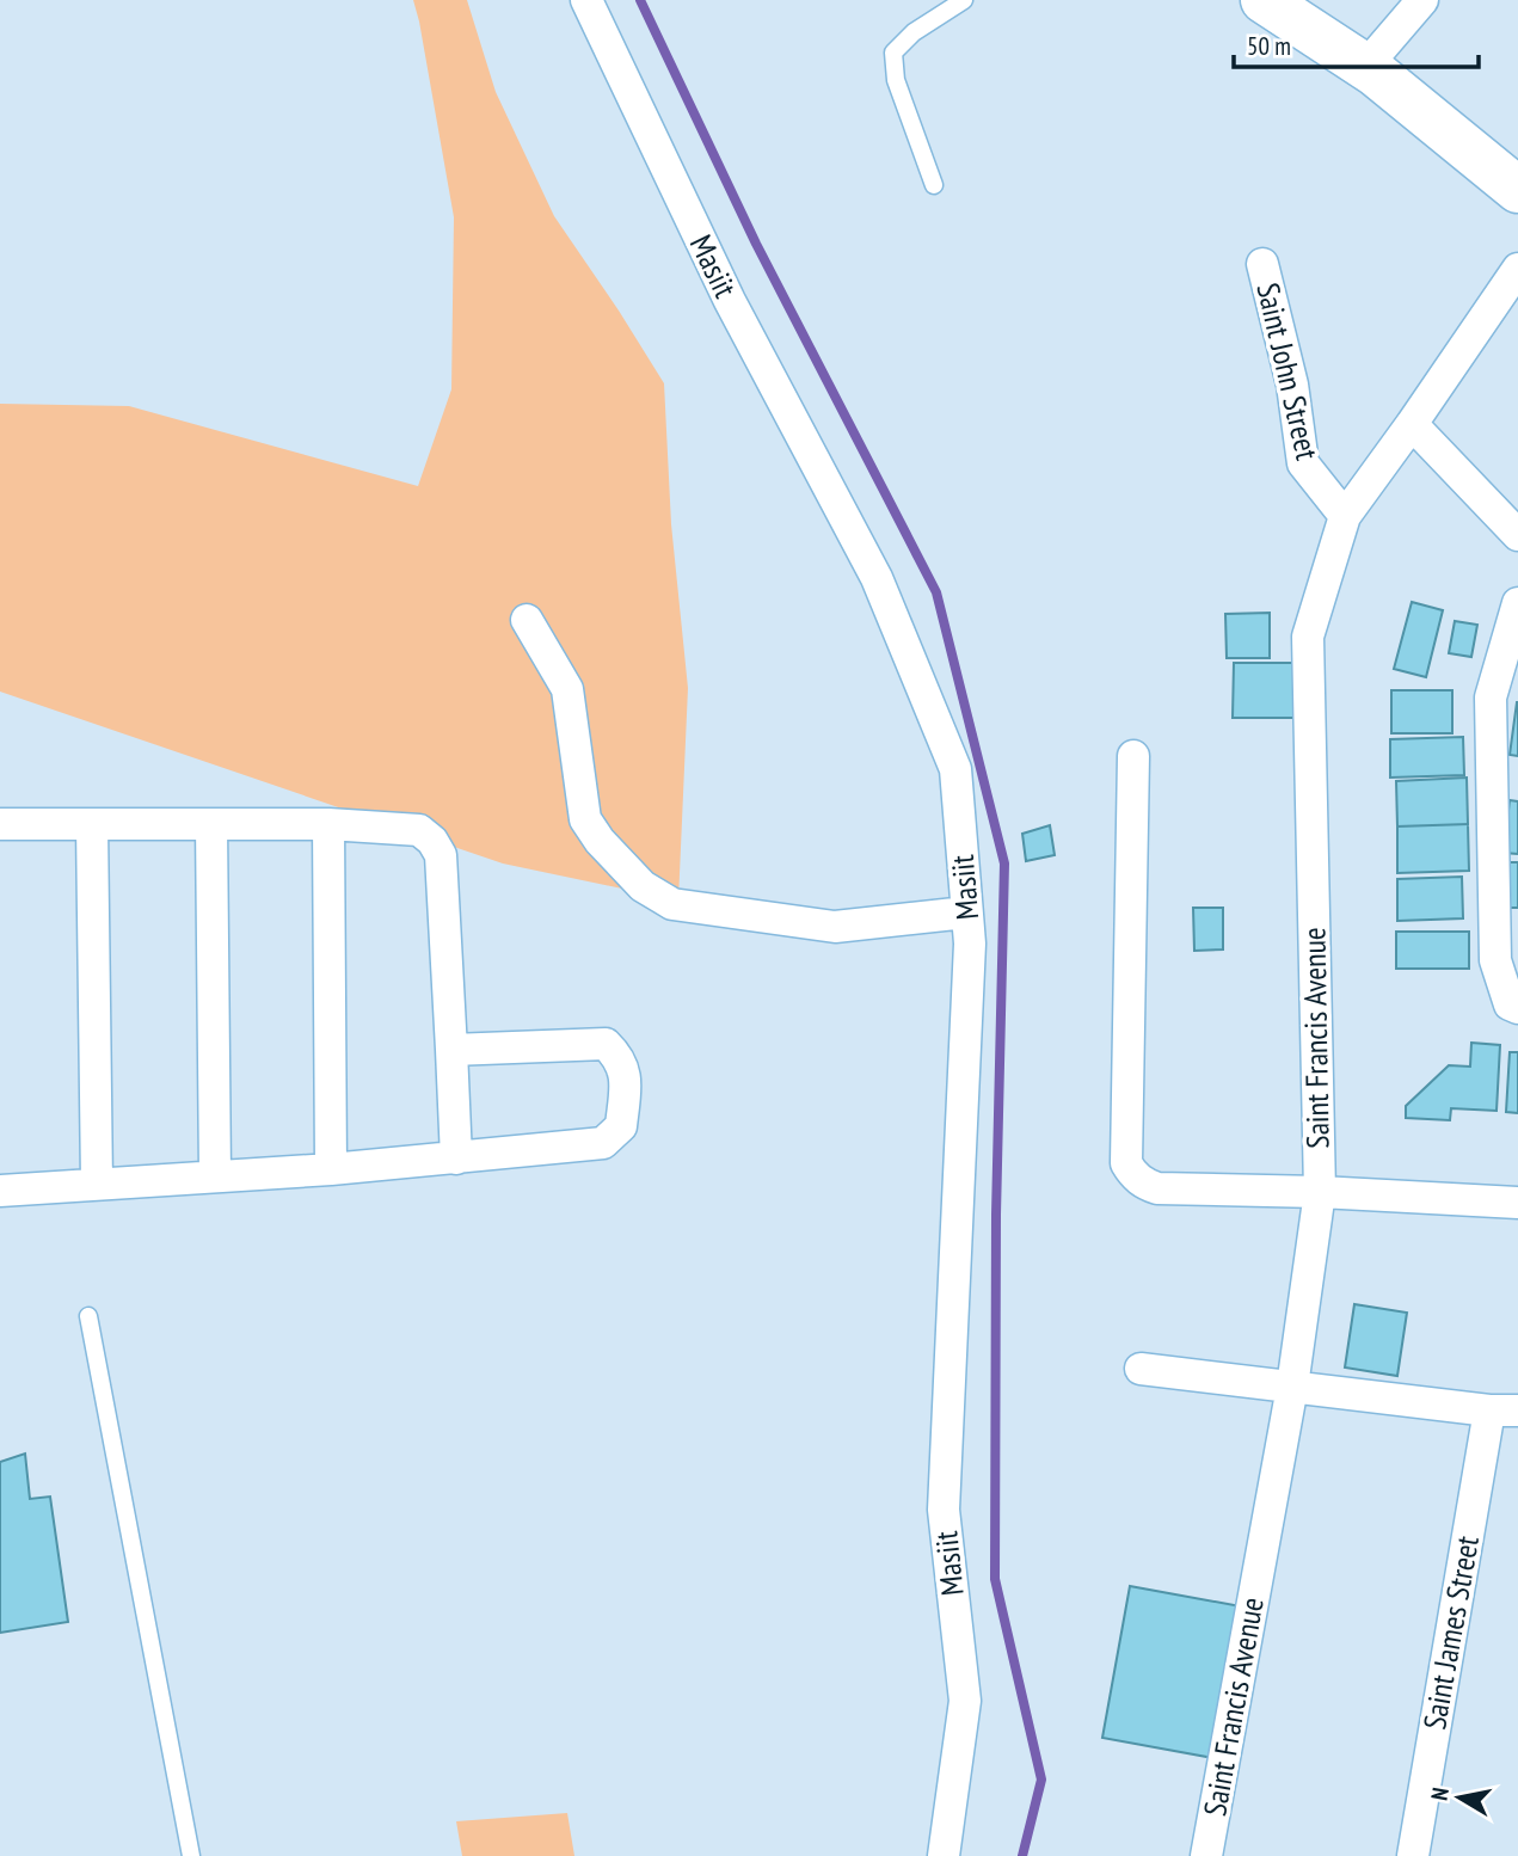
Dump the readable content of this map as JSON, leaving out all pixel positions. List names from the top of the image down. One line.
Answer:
{"streets":{"street":["Masiit","Saint John Street","Saint Francis Avenue","Saint James Street"]},"crossings":[["Saint John Street","Saint Francis Avenue"]],"scale_bar":"50 m","north":"left"}
